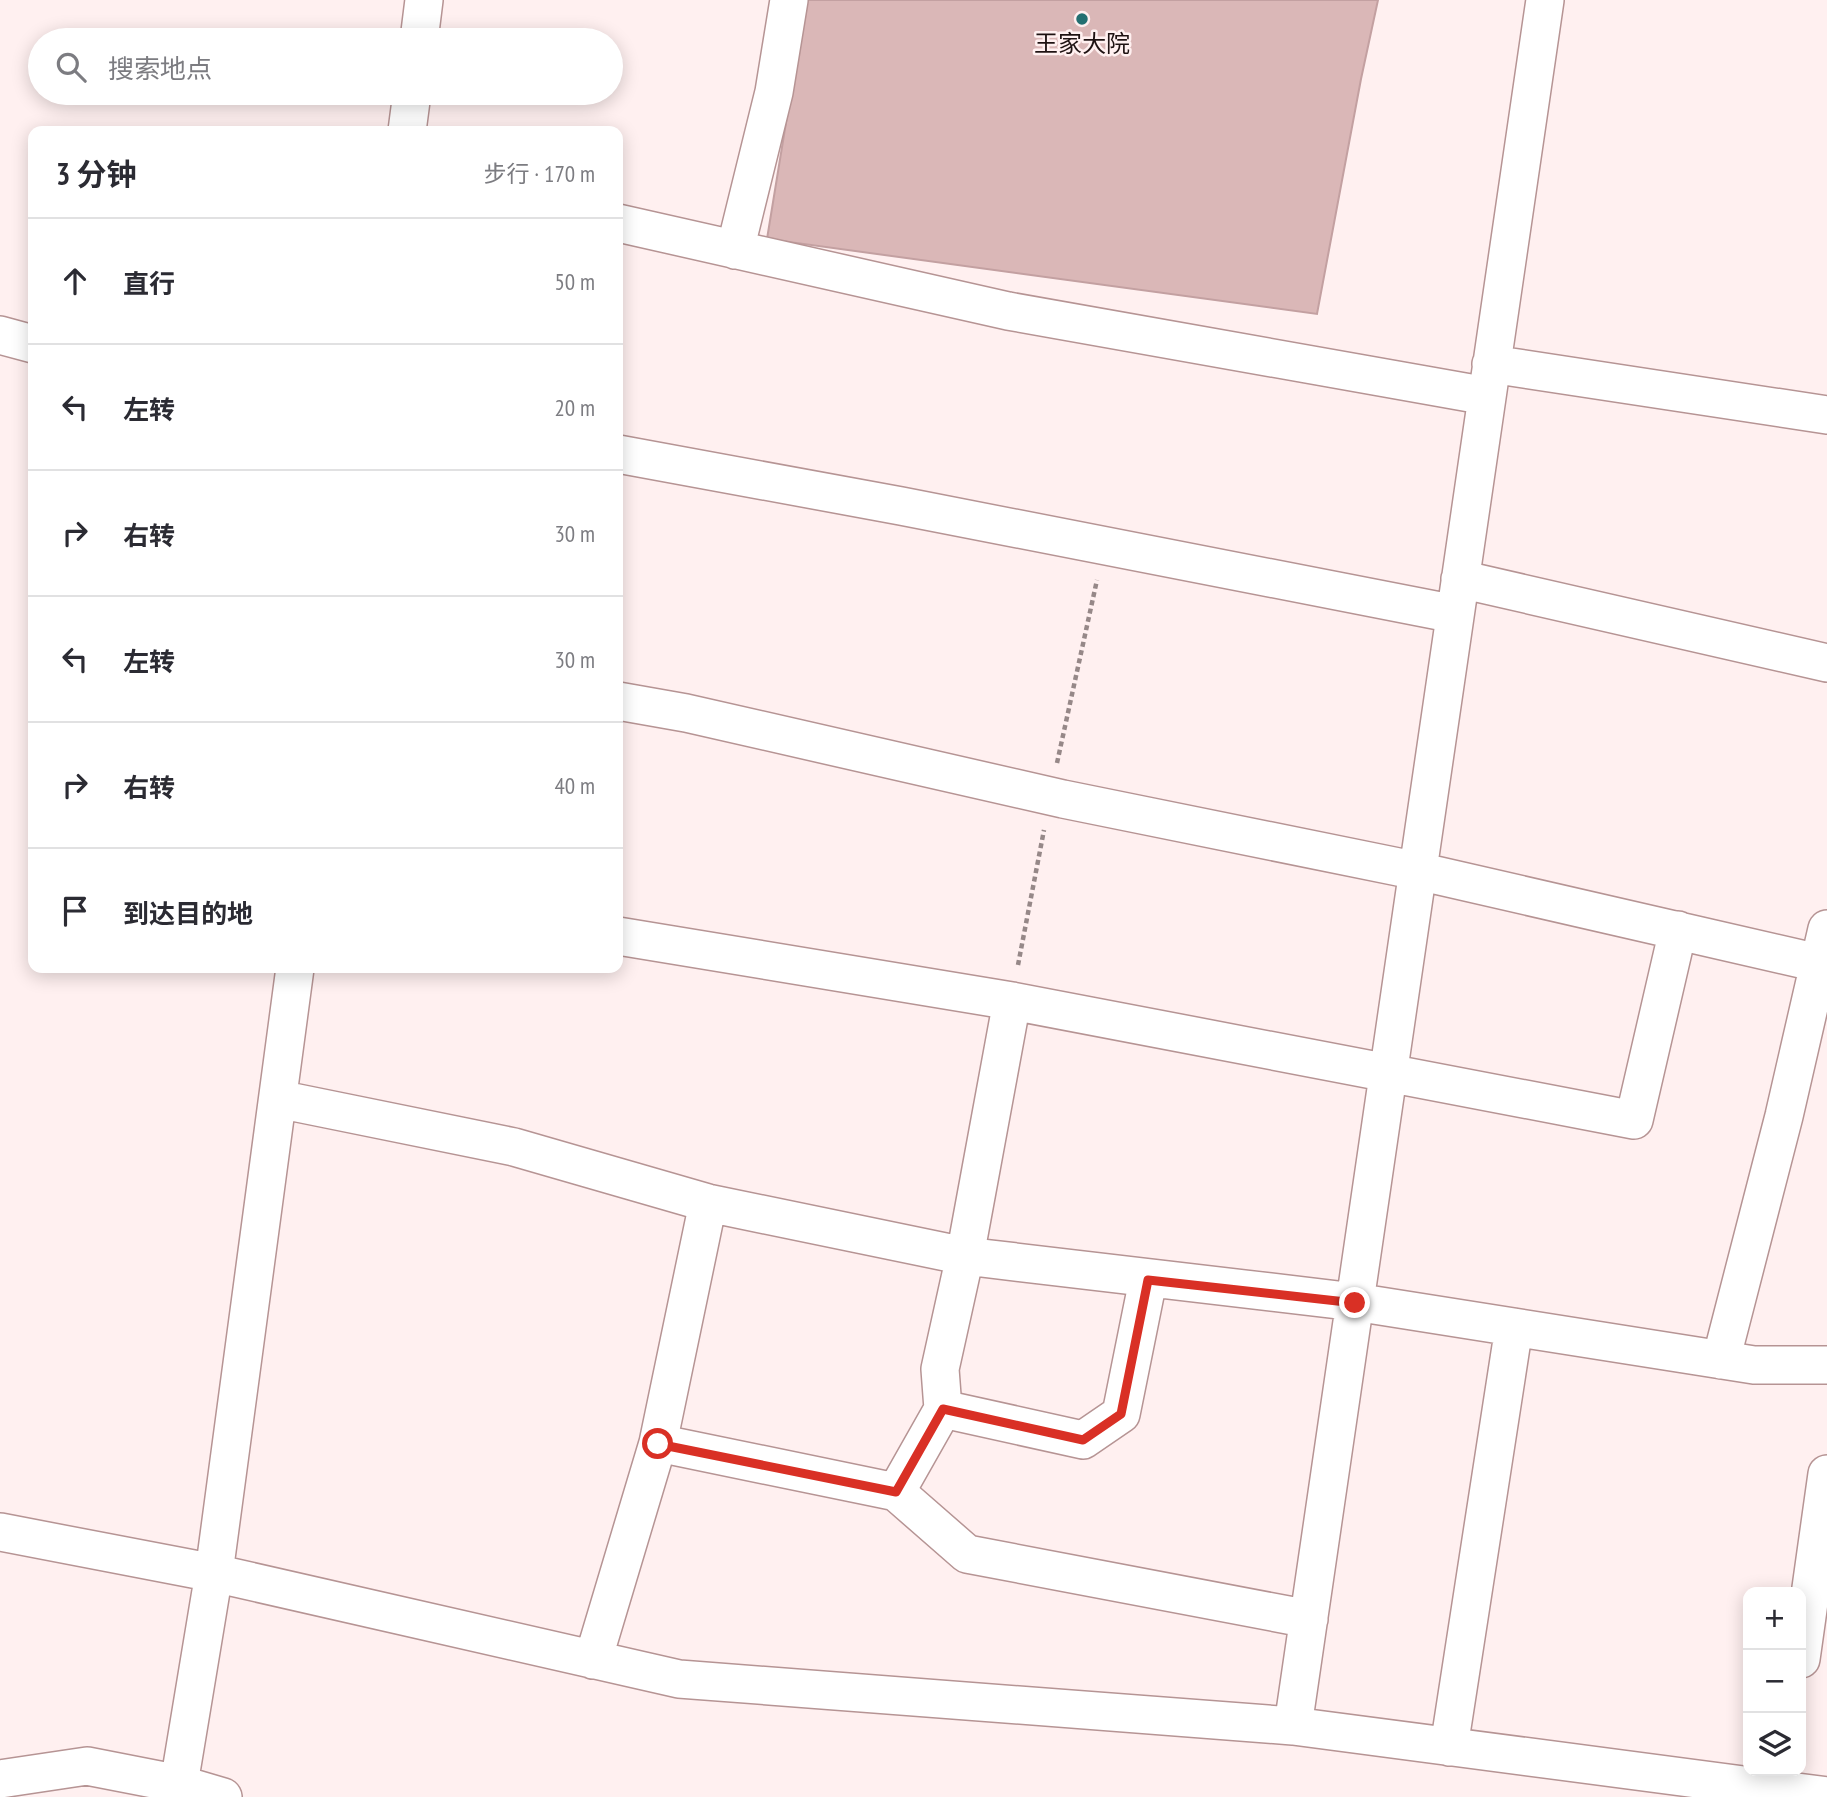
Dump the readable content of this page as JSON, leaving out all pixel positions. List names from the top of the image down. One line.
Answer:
{"places":["王家大院"],"page":{"search":"搜索地点","heading":["3 分钟","步行 · 170 m"],"list":[["直行","50 m"],["左转","20 m"],["右转","30 m"],["左转","30 m"],["右转","40 m"],"到达目的地"],"map_buttons":["+","−"]}}
